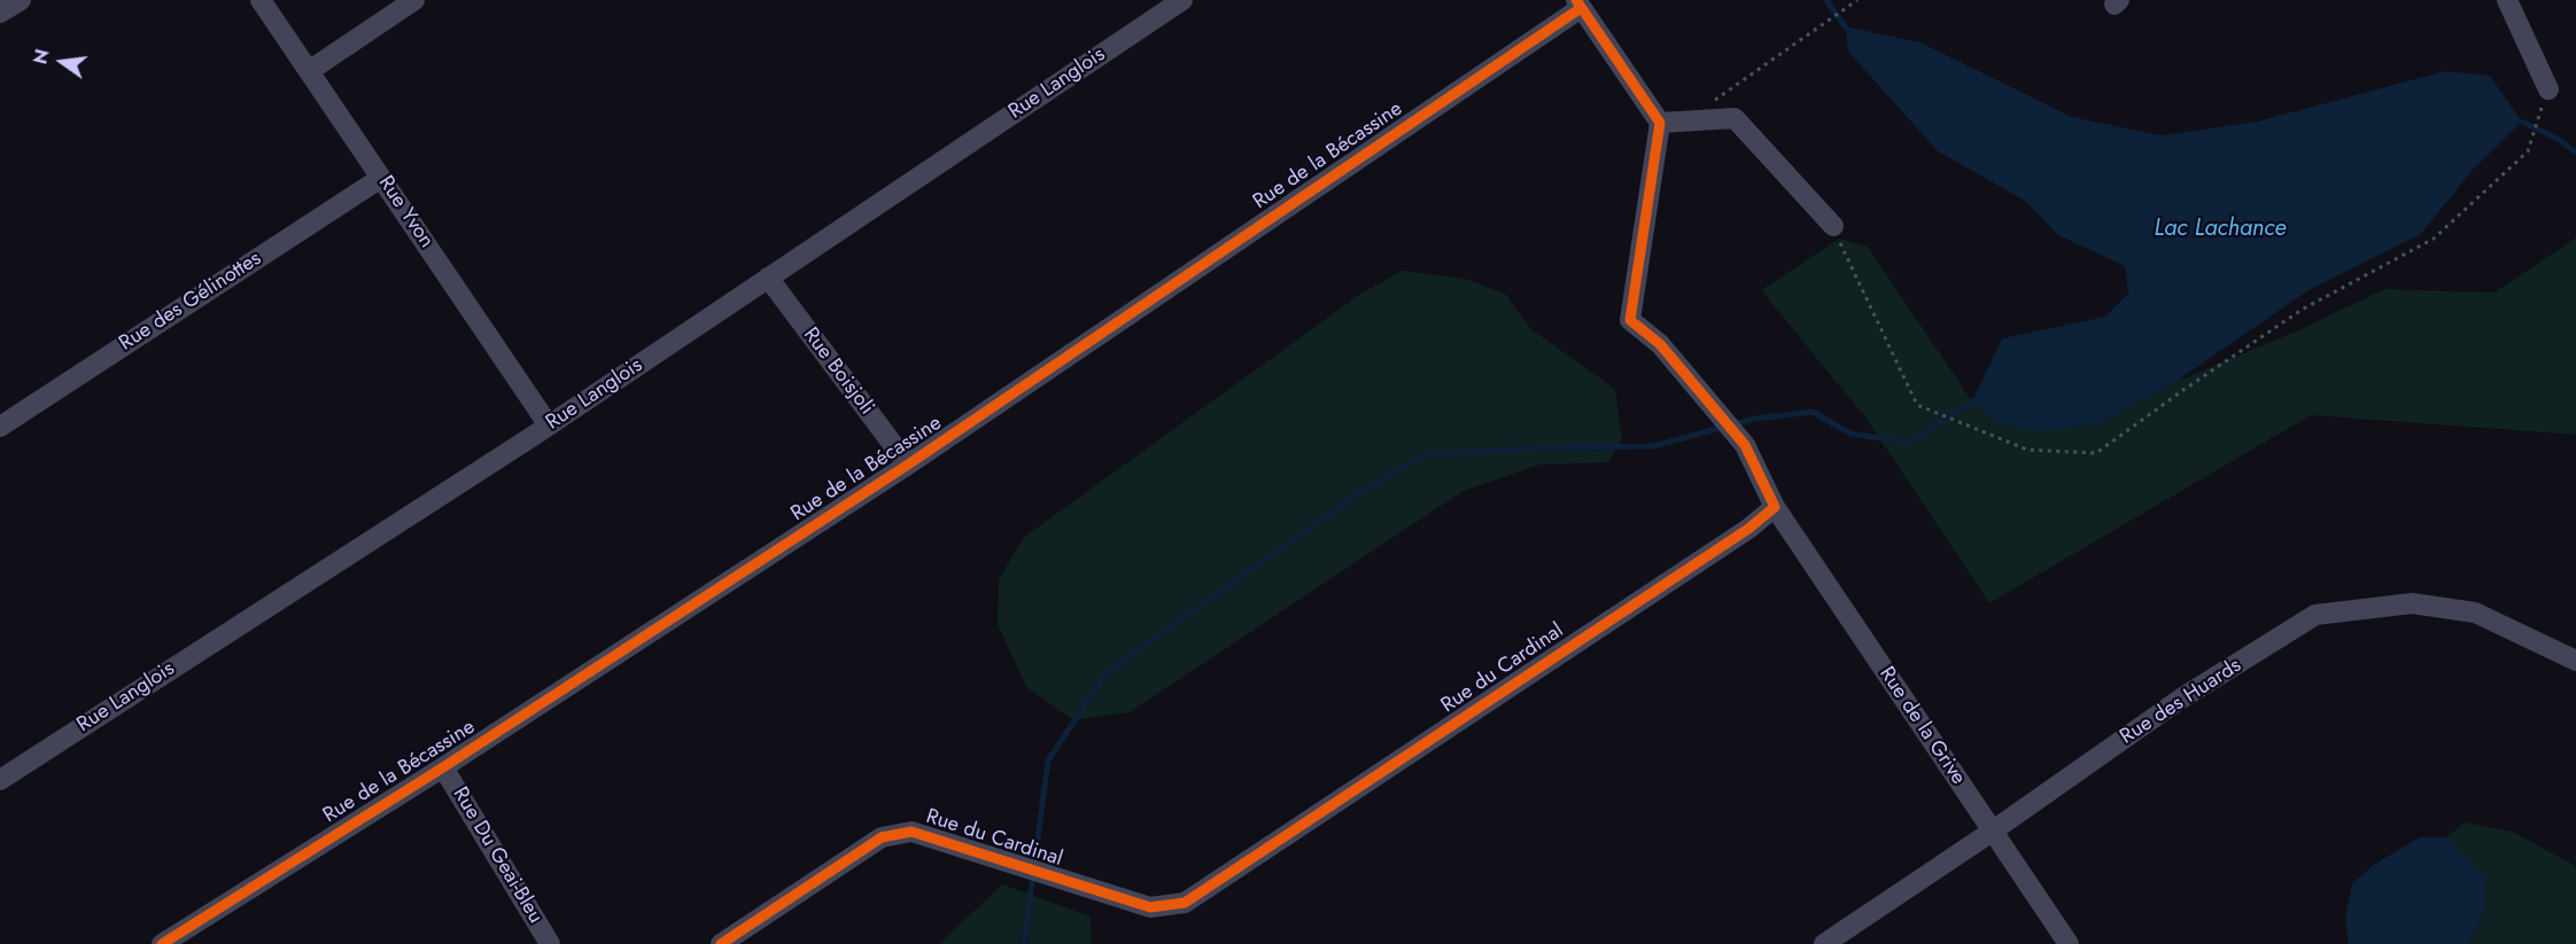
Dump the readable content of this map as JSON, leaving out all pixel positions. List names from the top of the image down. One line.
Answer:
{"streets":{"street":["Rue Langlois","Rue de la Bécassine","Rue Yvon","Rue des Gélinottes","Rue Boisjoli","Rue du Cardinal","Rue des Huards","Rue de la Grive","Rue Du Geai-Bleu"]},"crossings":[["Rue Langlois","Rue Yvon"],["Rue Langlois","Rue Boisjoli"],["Rue de la Bécassine","Rue Boisjoli"],["Rue de la Bécassine","Rue Du Geai-Bleu"],["Rue Yvon","Rue des Gélinottes"],["Rue du Cardinal","Rue de la Grive"],["Rue des Huards","Rue de la Grive"]],"water":["Lac Lachance"],"north":"left"}
